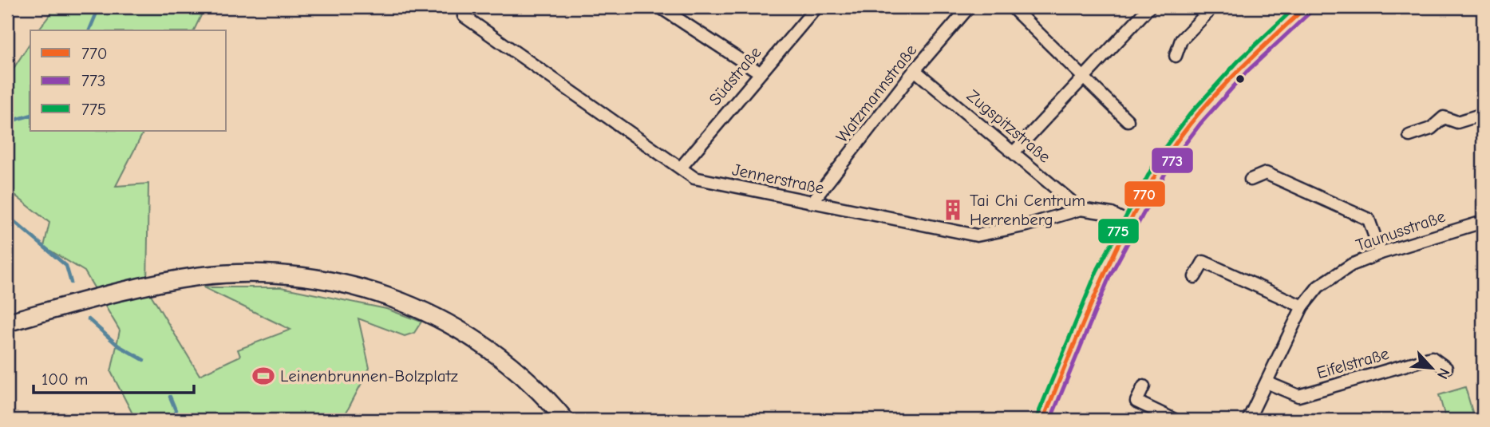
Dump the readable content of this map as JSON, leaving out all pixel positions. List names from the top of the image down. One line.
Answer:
{"streets":{"street":["Südstraße","Watzmannstraße","Zugspitzstraße","Jennerstraße","Taunusstraße","Eifelstraße"]},"crossings":[["Südstraße","Jennerstraße"],["Watzmannstraße","Zugspitzstraße"],["Watzmannstraße","Jennerstraße"],["Zugspitzstraße","Jennerstraße"],["Taunusstraße","Eifelstraße"]],"places":{"building":["Tai Chi Centrum Herrenberg"],"sports":["Leinenbrunnen-Bolzplatz"]},"lines":["transit line 770","transit line 775","transit line 773"],"legend":["770","773","775"],"scale_bar":"100 m","north":"bottom right"}
